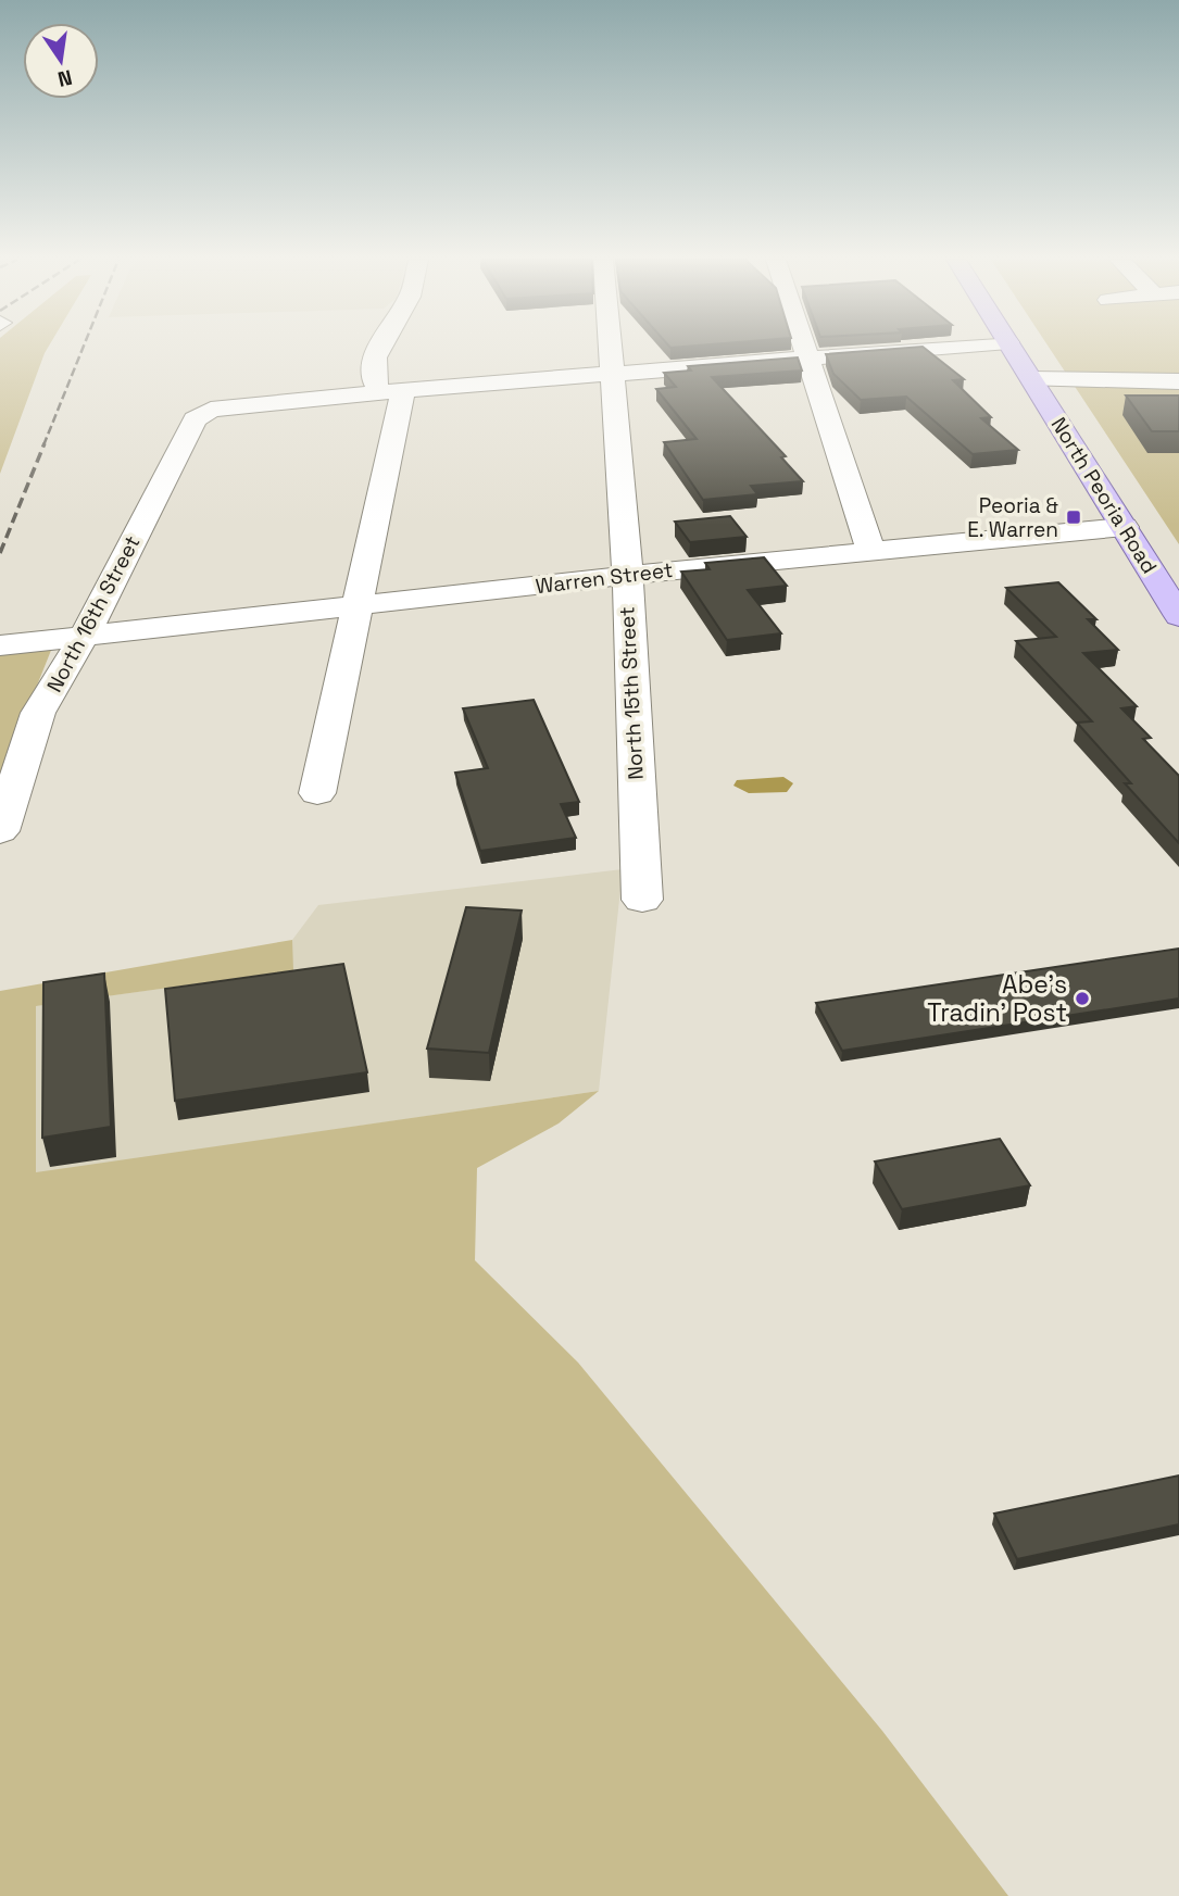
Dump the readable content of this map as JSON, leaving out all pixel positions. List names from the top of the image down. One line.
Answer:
{"streets":{"main road":["North Peoria Road"],"street":["Warren Street","North 16th Street","North 15th Street"]},"crossings":[["North Peoria Road","Warren Street"],["Warren Street","North 16th Street"],["Warren Street","North 15th Street"]],"places":{"transit":["Peoria & E. Warren"],"other":["Abe's Tradin' Post"]},"north":"bottom"}
